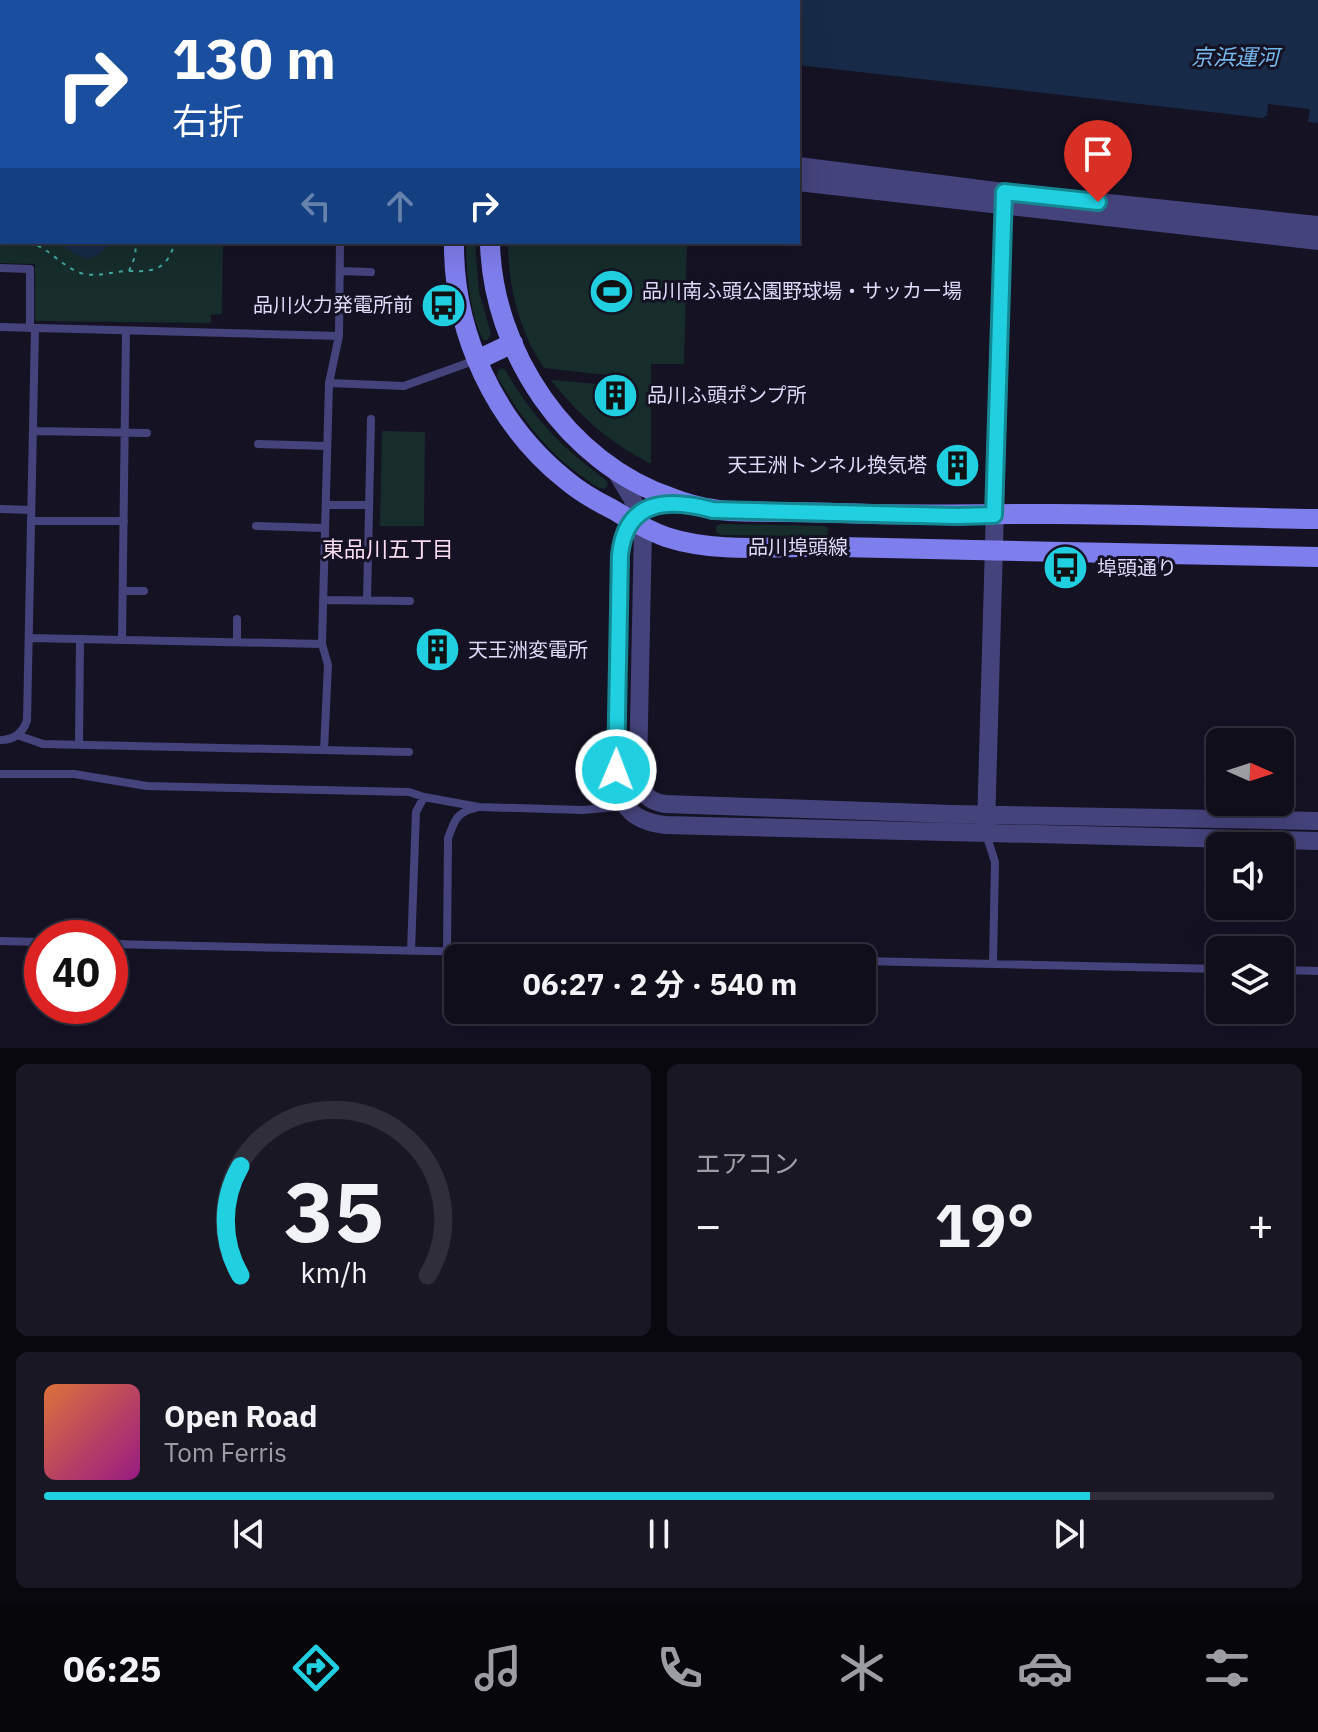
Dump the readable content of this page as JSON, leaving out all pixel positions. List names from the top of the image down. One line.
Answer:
{"streets":{"main road":["品川埠頭線"]},"districts":["東品川五丁目"],"water":["京浜運河"],"places":{"sports":["品川南ふ頭公園野球場・サッカー場"],"bus stop":["品川火力発電所前","埠頭通り"],"building":["品川ふ頭ポンプ所","天王洲トンネル換気塔","天王洲変電所"]},"north":"right","page":{"turn":["130 m","右折"],"limit":"40","trip":"06:27 · 2 分 · 540 m","tile":"エアコン","heat":["−","19°","+"],"song":["Open Road","Tom Ferris"],"tabs":"06:25","gauge":["35","km/h"]}}
